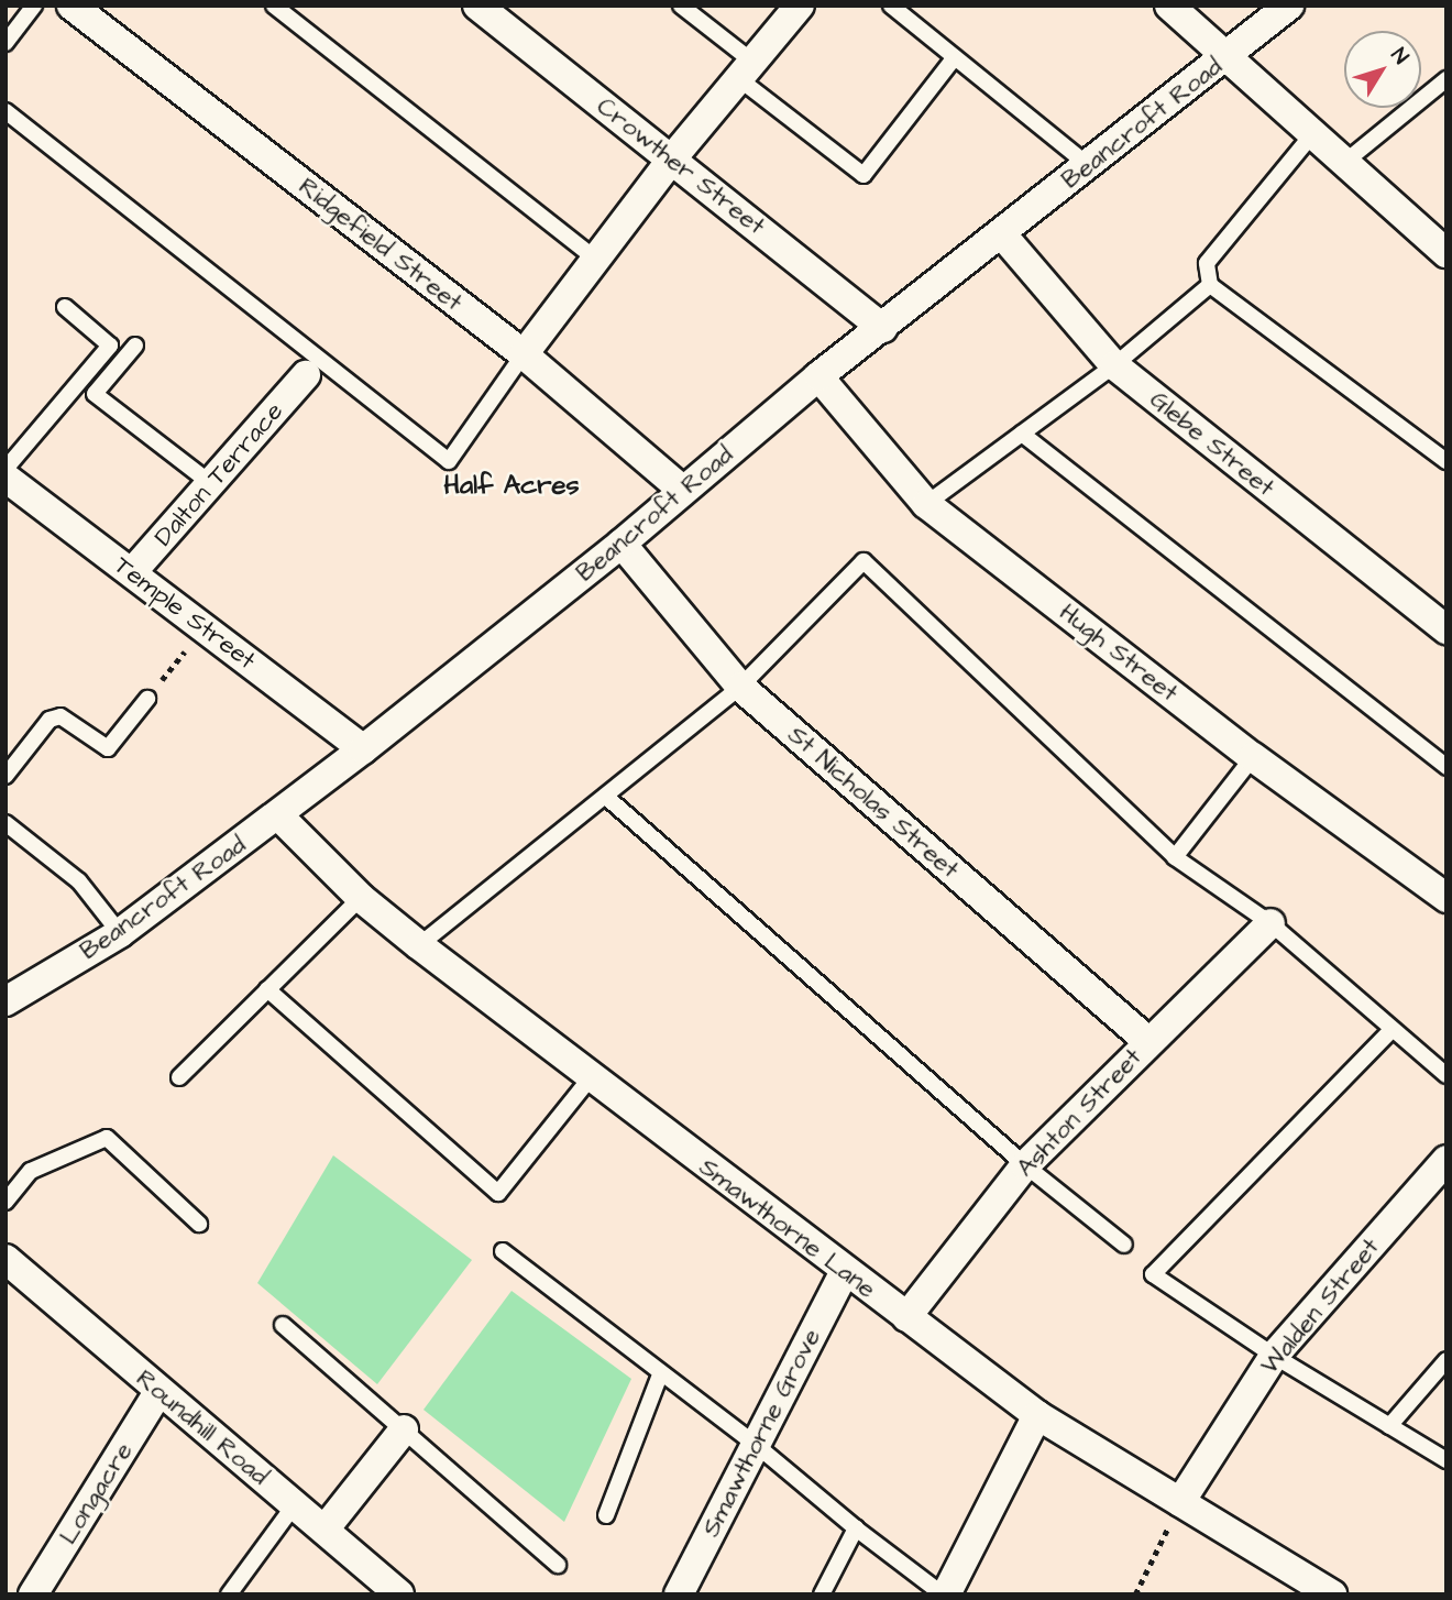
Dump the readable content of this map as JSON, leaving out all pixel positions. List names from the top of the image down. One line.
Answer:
{"streets":{"street":["Beancroft Road","Crowther Street","Ridgefield Street","Glebe Street","Dalton Terrace","Temple Street","Hugh Street","St Nicholas Street","Ashton Street","Smawthorne Lane","Walden Street","Roundhill Road","Smawthorne Grove","Longacre"]},"crossings":[["Beancroft Road","Crowther Street"],["Beancroft Road","Ridgefield Street"],["Beancroft Road","Glebe Street"],["Beancroft Road","Temple Street"],["Beancroft Road","Hugh Street"],["Beancroft Road","St Nicholas Street"],["Beancroft Road","Smawthorne Lane"],["Dalton Terrace","Temple Street"],["St Nicholas Street","Ashton Street"],["Ashton Street","Smawthorne Lane"],["Smawthorne Lane","Walden Street"],["Smawthorne Lane","Smawthorne Grove"],["Roundhill Road","Longacre"]],"districts":["Half Acres"],"north":"top right"}
